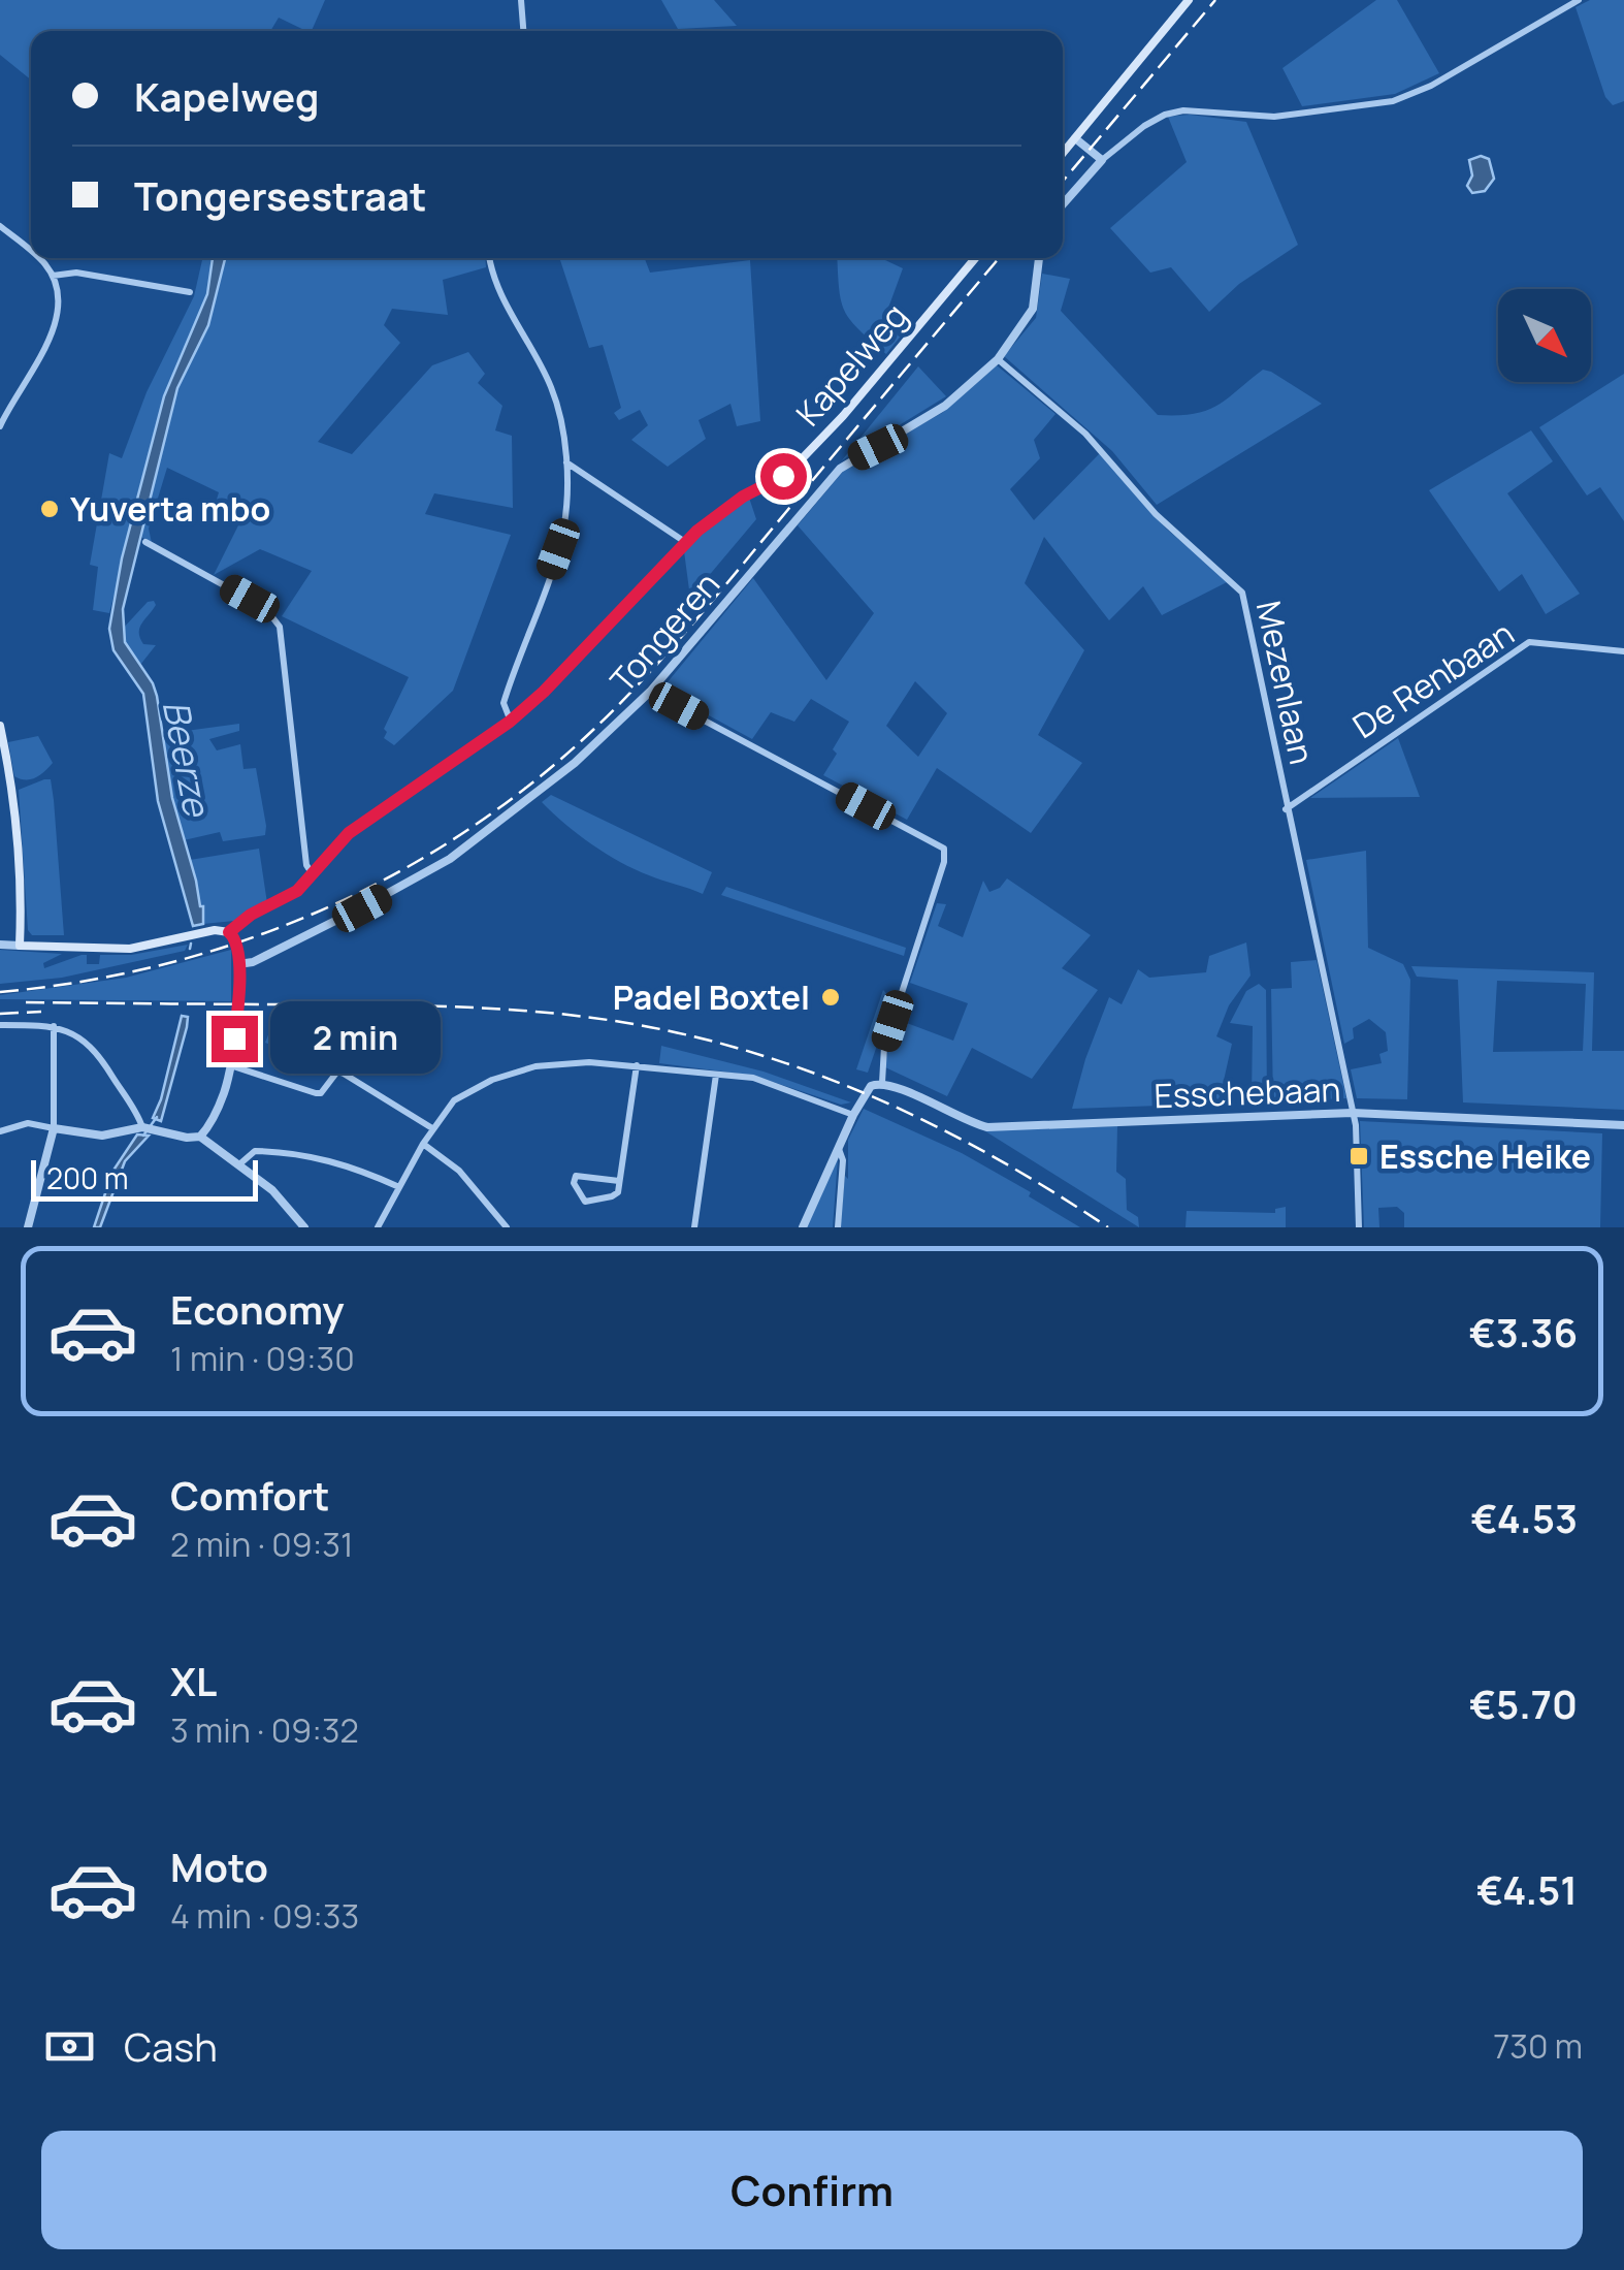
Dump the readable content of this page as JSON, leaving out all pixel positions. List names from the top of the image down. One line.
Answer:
{"streets":{"main road":["Kapelweg"],"street":["Tongeren","De Renbaan","Mezenlaan","Esschebaan"]},"crossings":[["Tongeren","Mezenlaan"],["De Renbaan","Mezenlaan"],["Mezenlaan","Esschebaan"]],"water":["Beerze"],"places":{"other":["Yuverta mbo","Padel Boxtel"],"transit":["Essche Heike"]},"scale_bar":"200 m","north":"bottom right","page":{"banner":["Kapelweg","Tongersestraat"],"bubble":"2 min","scale":"200 m","list":[{"name":"Economy","note":"1 min · 09:30","value":"€3.36"},{"name":"Comfort","note":"2 min · 09:31","value":"€4.53"},{"name":"XL","note":"3 min · 09:32","value":"€5.70"},{"name":"Moto","note":"4 min · 09:33","value":"€4.51"}],"pay":["Cash","730 m"],"buttons":"Confirm"}}
